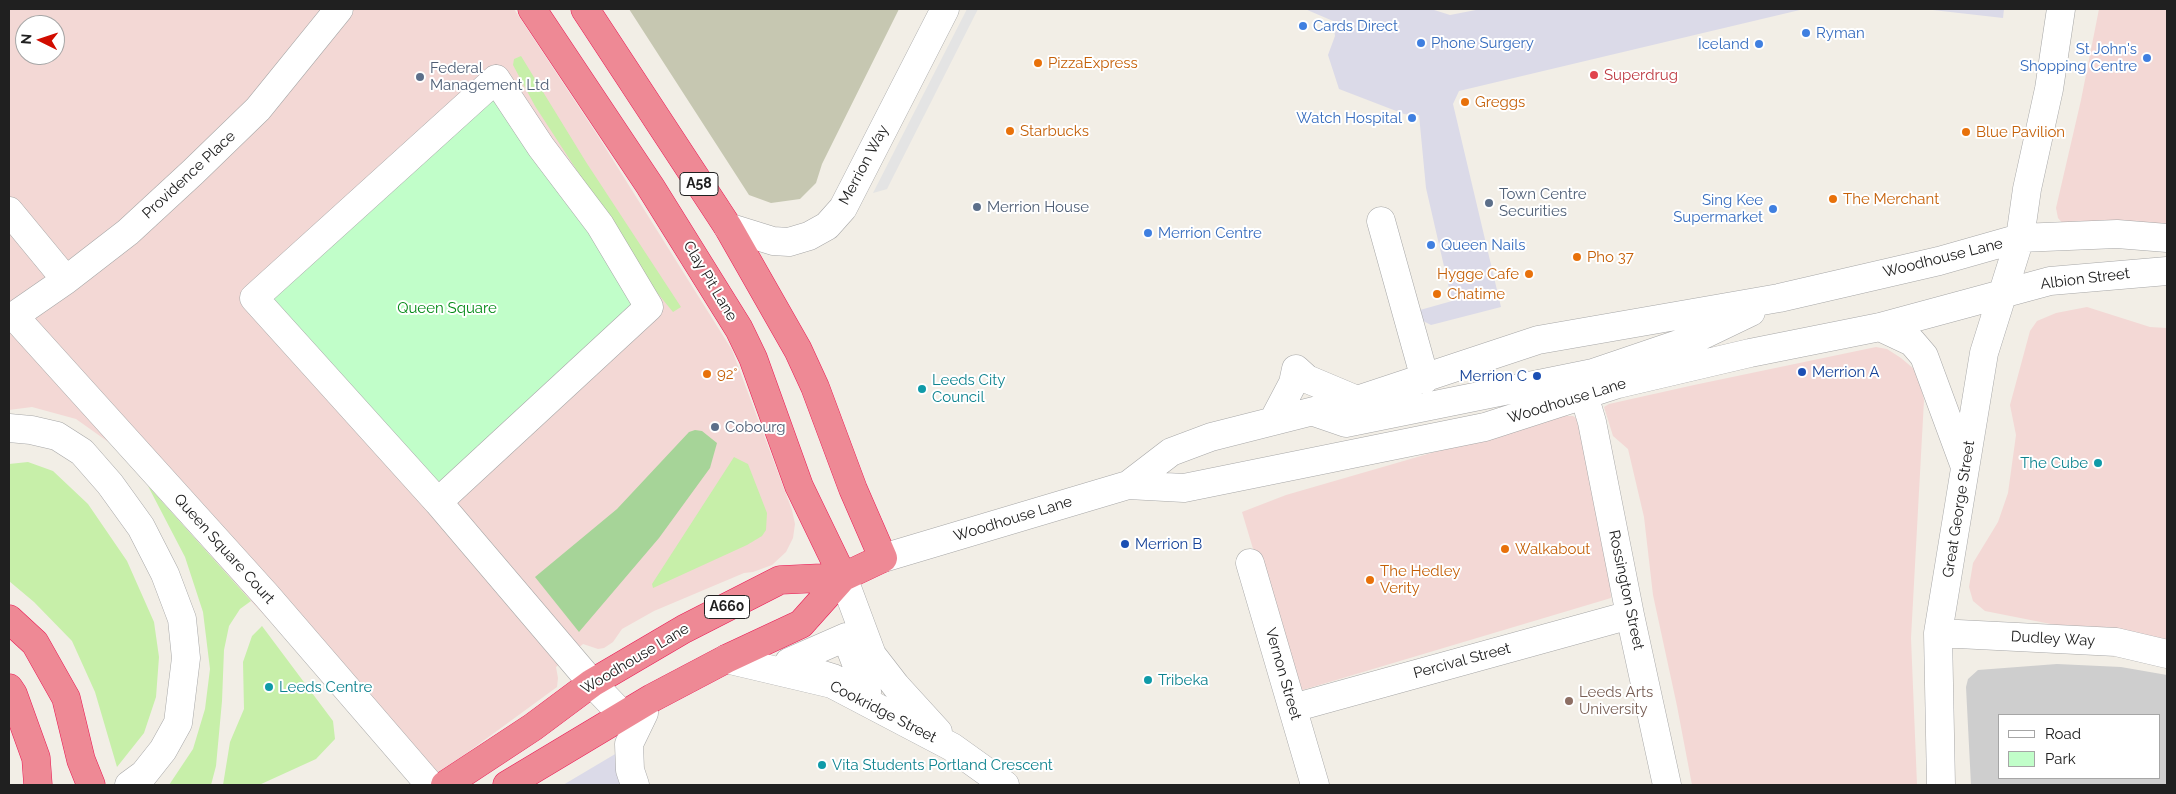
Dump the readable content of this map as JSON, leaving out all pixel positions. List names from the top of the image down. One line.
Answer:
{"streets":{"highway":["A58","Woodhouse Lane","Clay Pit Lane","A660"],"street":["Merrion Way","Providence Place","Albion Street","Great George Street","Queen Square Court","Rossington Street","Dudley Way","Percival Street","Vernon Street","Cookridge Street"]},"crossings":[["Merrion Way","A58"],["Providence Place","Queen Square Court"],["A58","Woodhouse Lane"],["Woodhouse Lane","Albion Street"],["Woodhouse Lane","Clay Pit Lane"],["Woodhouse Lane","Great George Street"],["Woodhouse Lane","Rossington Street"],["Woodhouse Lane","Cookridge Street"],["Albion Street","Great George Street"],["Clay Pit Lane","Cookridge Street"],["Great George Street","Dudley Way"],["Rossington Street","Percival Street"],["Percival Street","Vernon Street"]],"parks":["Queen Square"],"places":["Cards Direct","Ryman","Phone Surgery","Iceland","St John's Shopping Centre","PizzaExpress","Superdrug","Federal Management Ltd","Greggs","Watch Hospital","Starbucks","Blue Pavilion","The Merchant","Town Centre Securities","Merrion House","Sing Kee Supermarket","Merrion Centre","Queen Nails","Pho 37","Hygge Cafe","Chatime","Merrion A","92°","Merrion C","Leeds City Council","Cobourg","The Cube","Merrion B","Walkabout","The Hedley Verity","Tribeka","Leeds Centre","Leeds Arts University","Vita Students Portland Crescent"],"legend":["Road","Park"],"north":"left"}
